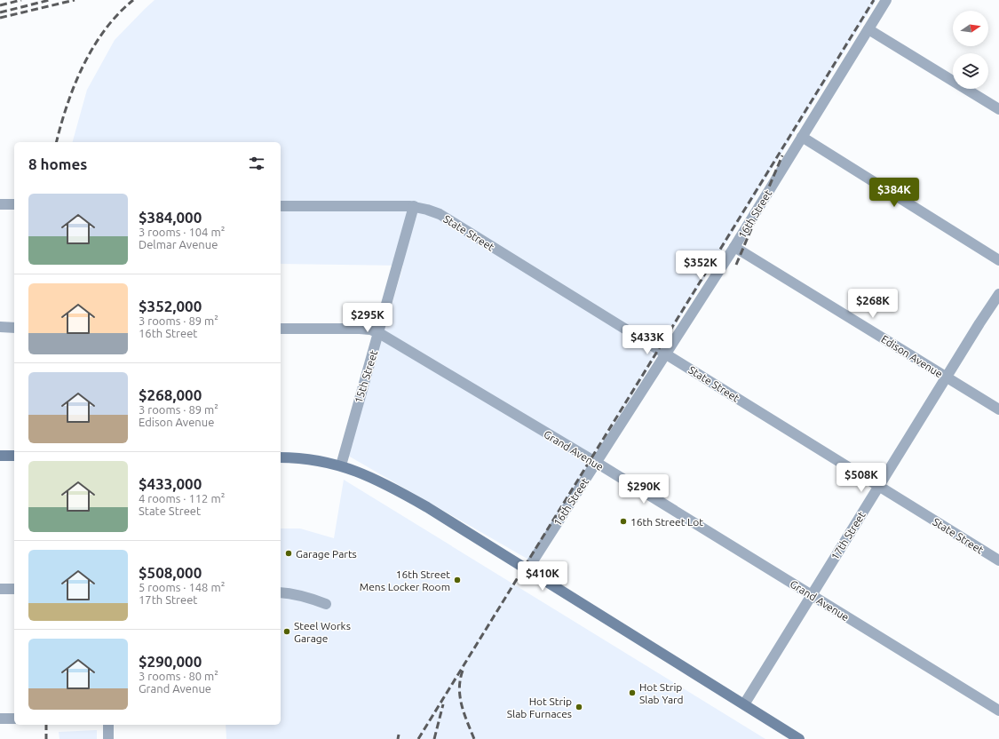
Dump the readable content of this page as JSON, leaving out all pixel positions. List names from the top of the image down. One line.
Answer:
{"streets":{"street":["16th Street","State Street","Edison Avenue","15th Street","Grand Avenue","17th Street"]},"crossings":[["16th Street","State Street"],["16th Street","Edison Avenue"],["16th Street","Grand Avenue"],["State Street","15th Street"],["State Street","17th Street"],["Edison Avenue","17th Street"],["15th Street","Grand Avenue"],["Grand Avenue","17th Street"]],"places":["16th Street Lot","Garage Parts","16th Street Mens Locker Room","Steel Works Garage","Hot Strip Slab Yard","Hot Strip Slab Furnaces"],"north":"right","page":{"heading":"8 homes","price":["$384K","$352K","$268K","$295K","$433K","$508K","$290K","$410K"],"list":[{"name":"$384,000","note":"3 rooms · 104 m² · Delmar Avenue"},{"name":"$352,000","note":"3 rooms · 89 m² · 16th Street"},{"name":"$268,000","note":"3 rooms · 89 m² · Edison Avenue"},{"name":"$433,000","note":"4 rooms · 112 m² · State Street"},{"name":"$508,000","note":"5 rooms · 148 m² · 17th Street"},{"name":"$290,000","note":"3 rooms · 80 m² · Grand Avenue"}]}}
